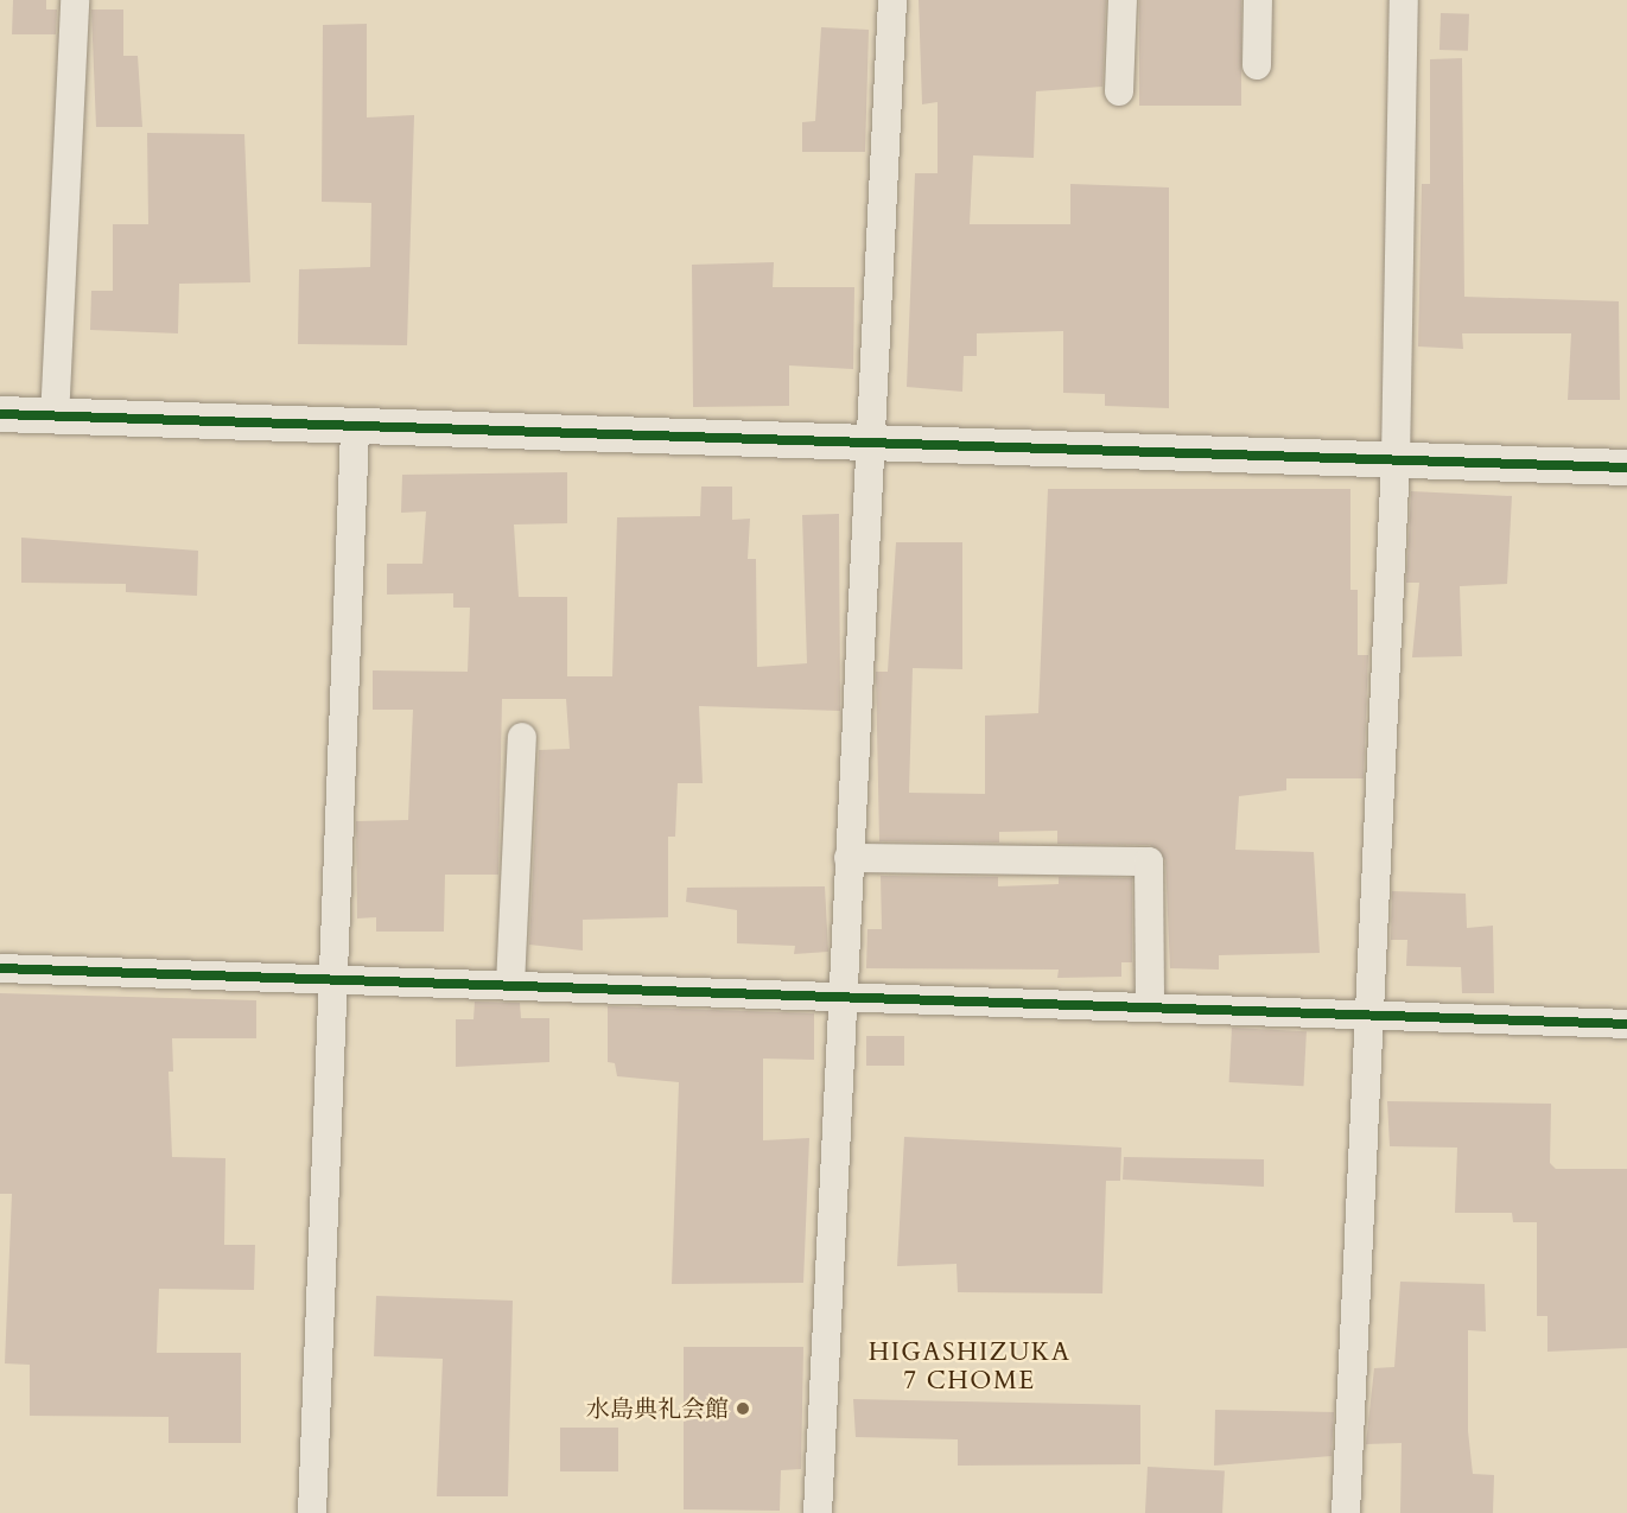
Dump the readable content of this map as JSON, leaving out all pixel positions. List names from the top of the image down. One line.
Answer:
{"districts":["HIGASHIZUKA 7 CHOME"],"places":["水島典礼会館"]}
